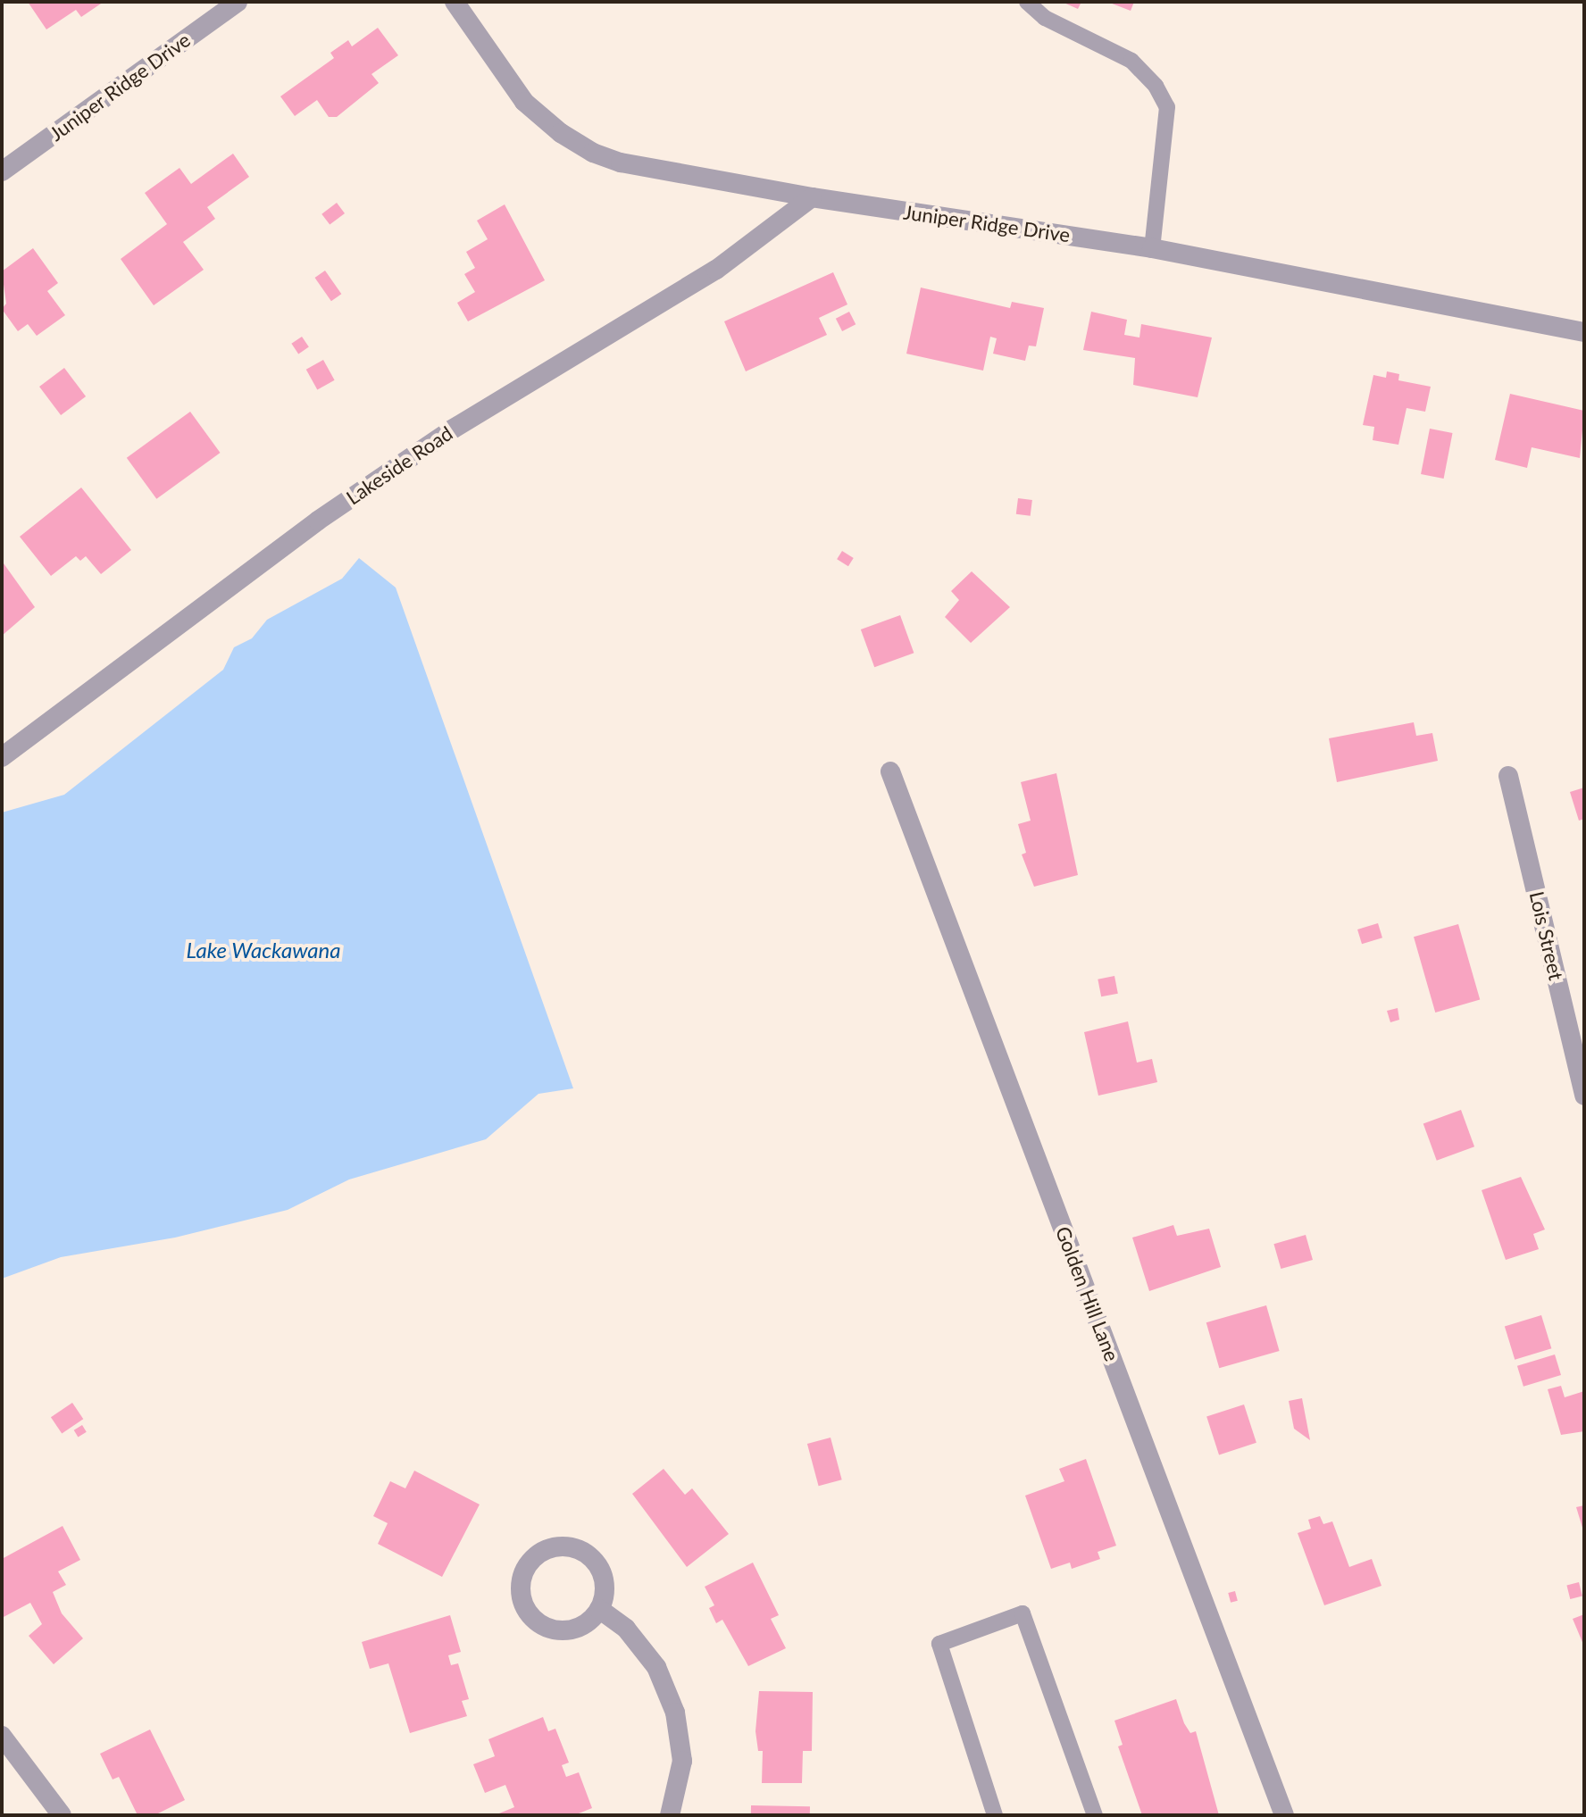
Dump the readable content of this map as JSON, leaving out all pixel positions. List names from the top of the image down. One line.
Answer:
{"streets":{"street":["Juniper Ridge Drive","Lakeside Road","Lois Street","Golden Hill Lane"]},"crossings":[["Juniper Ridge Drive","Lakeside Road"]],"water":["Lake Wackawana"]}
